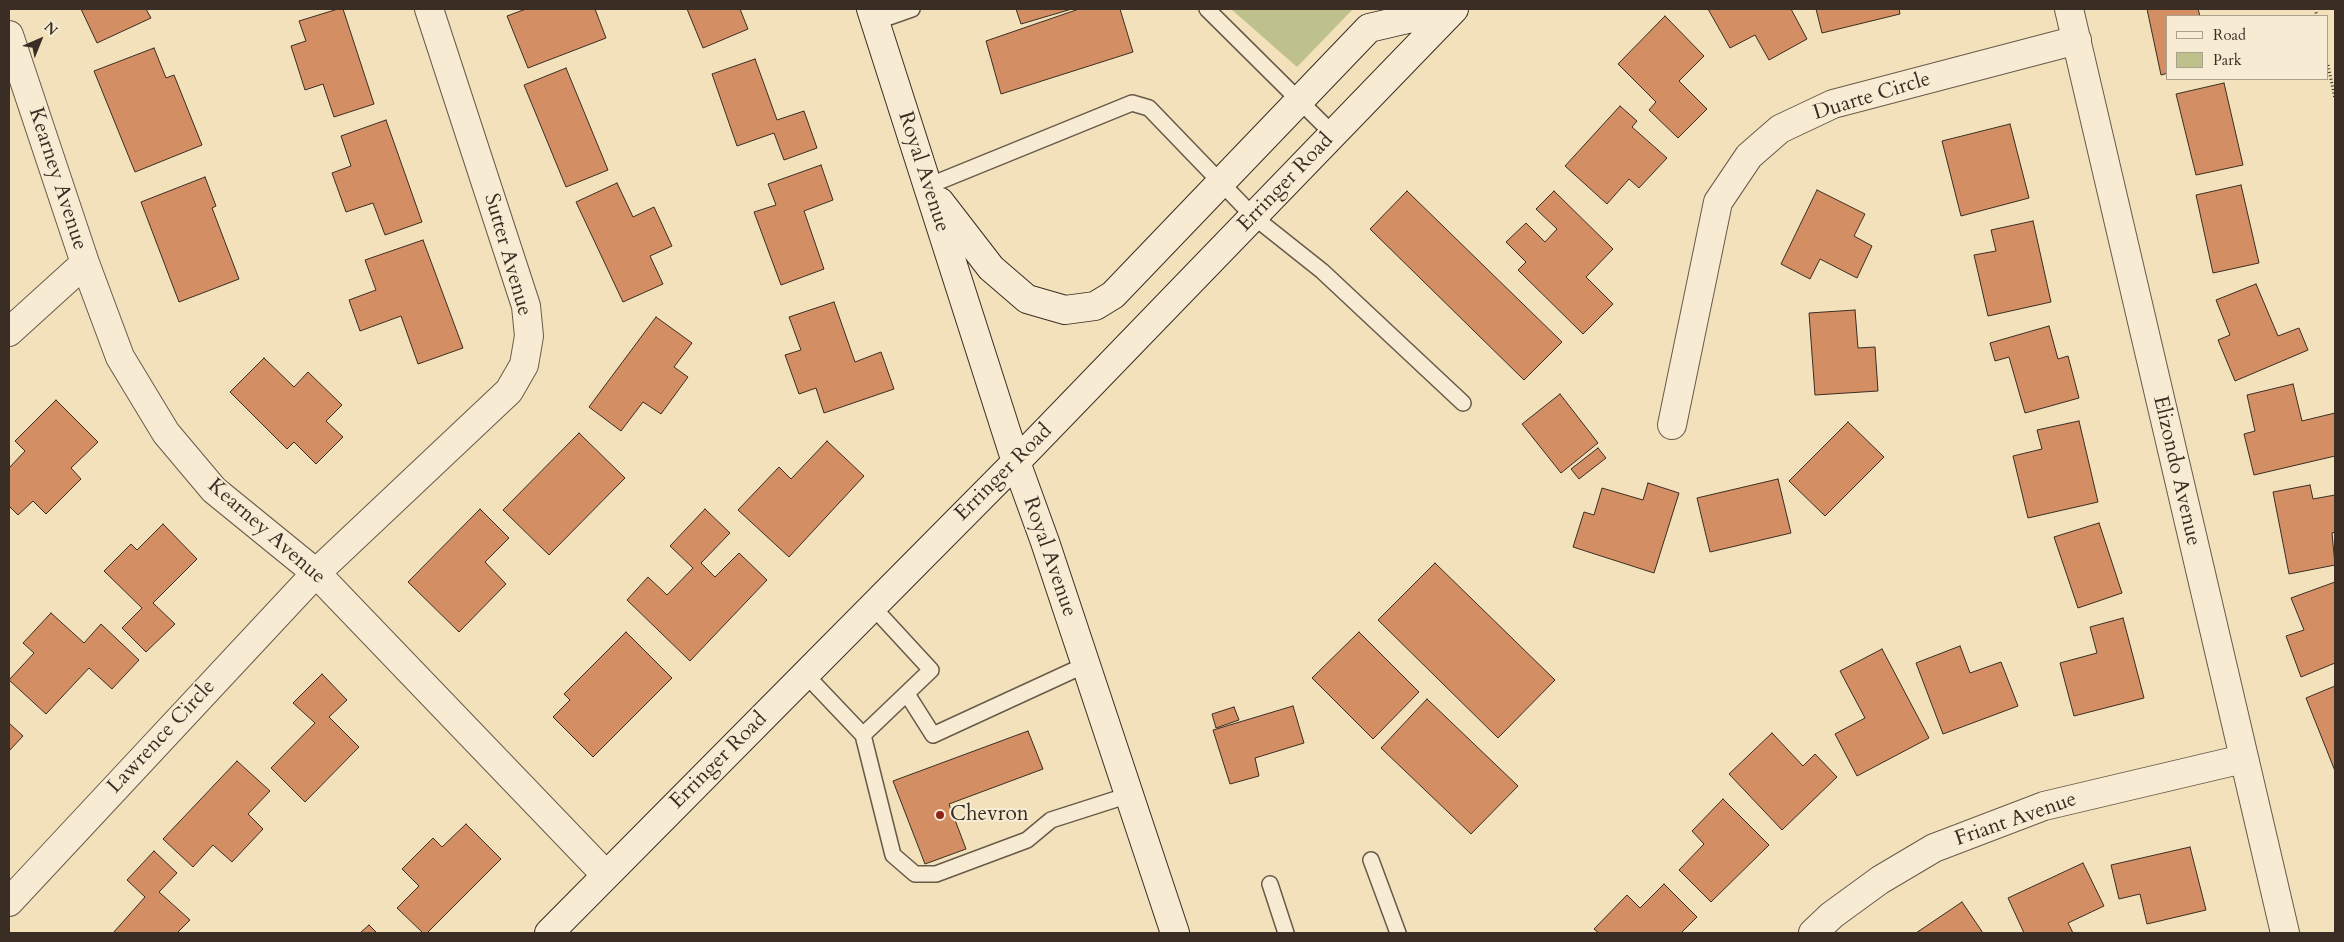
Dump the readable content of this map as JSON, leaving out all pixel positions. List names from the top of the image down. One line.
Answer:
{"streets":{"street":["Duarte Circle","Royal Avenue","Kearney Avenue","Erringer Road","Sutter Avenue","Elizondo Avenue","Lawrence Circle","Friant Avenue"]},"crossings":[["Duarte Circle","Elizondo Avenue"],["Royal Avenue","Erringer Road"],["Kearney Avenue","Erringer Road"],["Kearney Avenue","Sutter Avenue"],["Kearney Avenue","Lawrence Circle"],["Sutter Avenue","Lawrence Circle"],["Elizondo Avenue","Friant Avenue"]],"places":["Chevron"],"legend":["Road","Park"],"north":"top right"}
